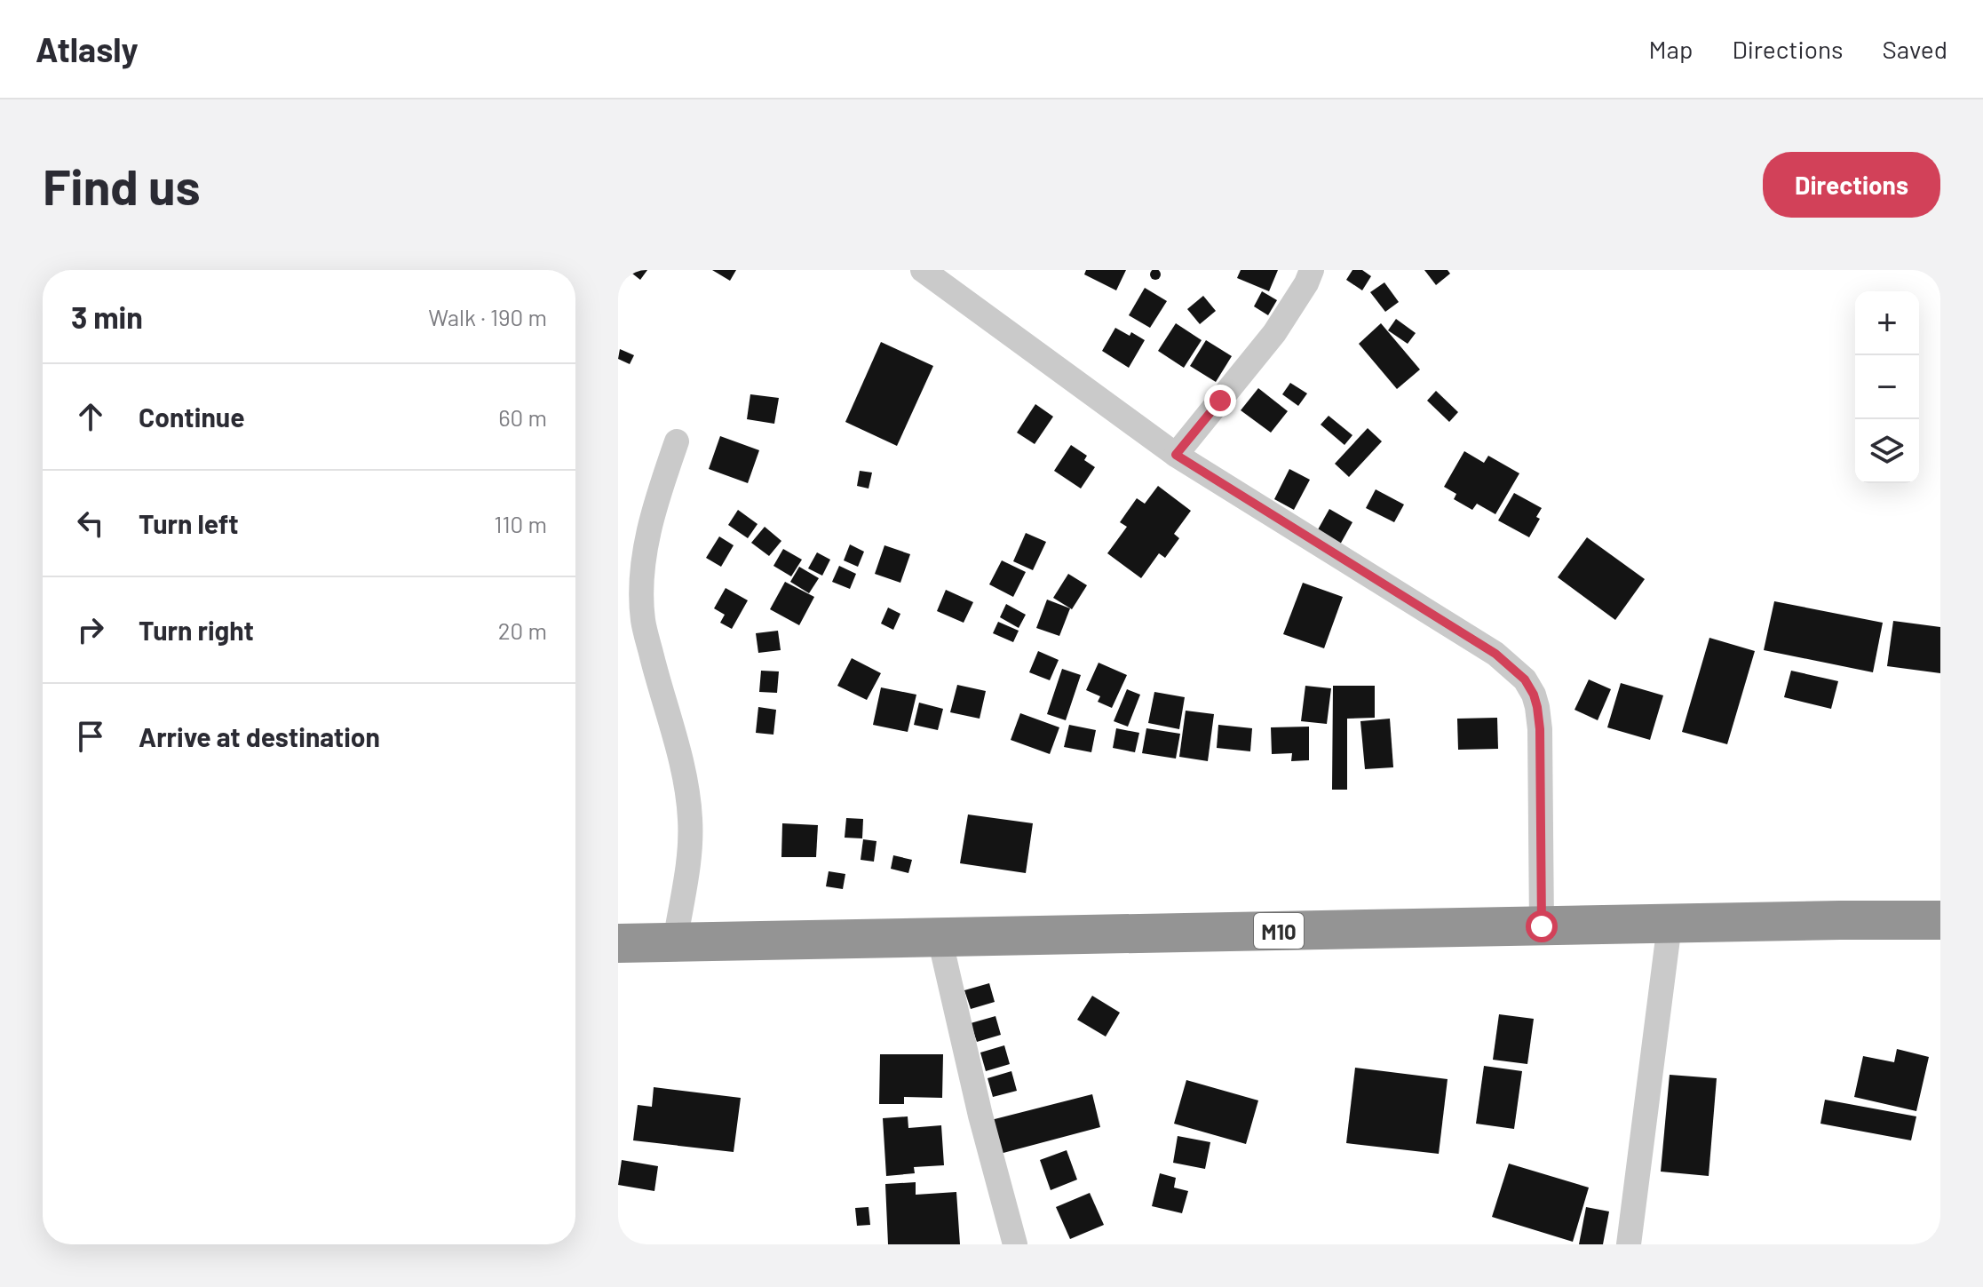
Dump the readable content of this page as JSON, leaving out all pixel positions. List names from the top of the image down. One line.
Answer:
{"streets":{"highway":["M10"]},"page":{"header":"Atlasly","nav":["Map","Directions","Saved"],"buttons":"Directions","title":"Find us","heading":["3 min","Walk · 190 m"],"map_buttons":["+","−"],"list":[["Continue","60 m"],["Turn left","110 m"],["Turn right","20 m"],"Arrive at destination"]}}
